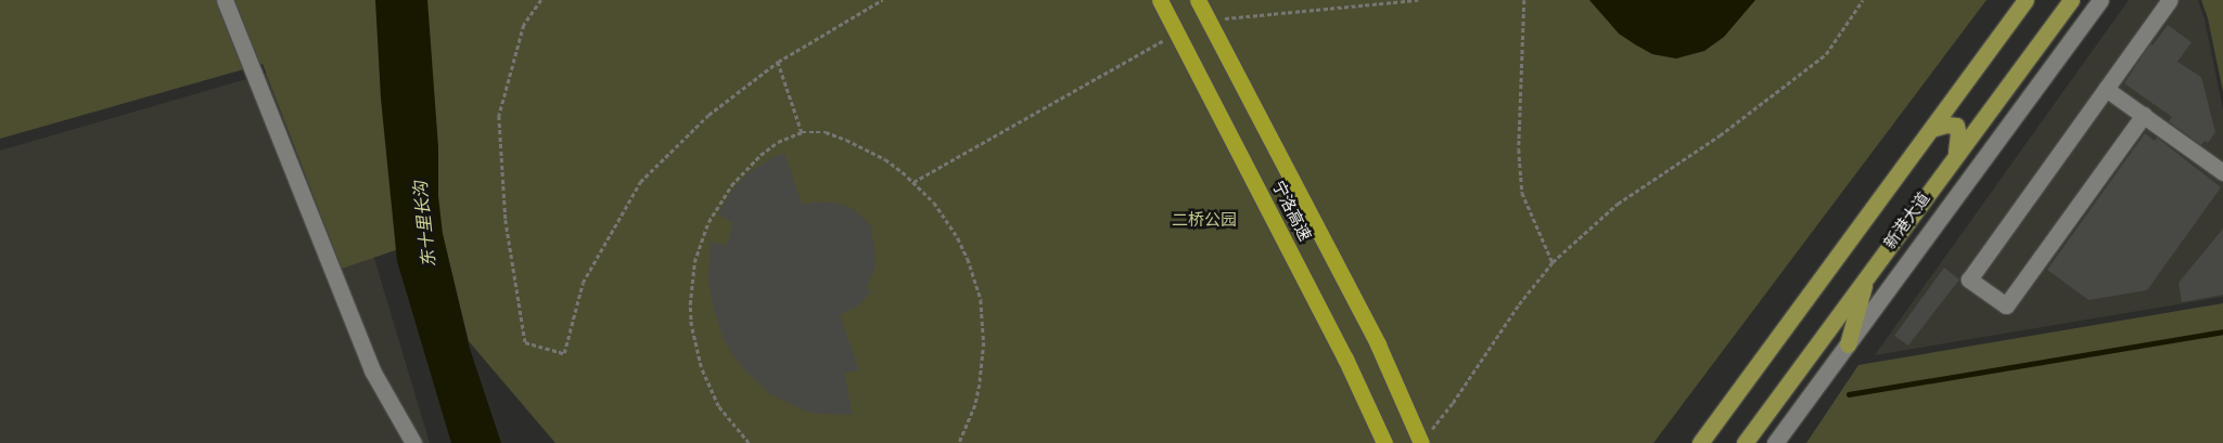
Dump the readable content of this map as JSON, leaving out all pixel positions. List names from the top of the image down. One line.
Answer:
{"streets":{"highway":["宁洛高速"],"main road":["新港大道"]},"water":["东十里长沟"],"parks":["二桥公园"]}
